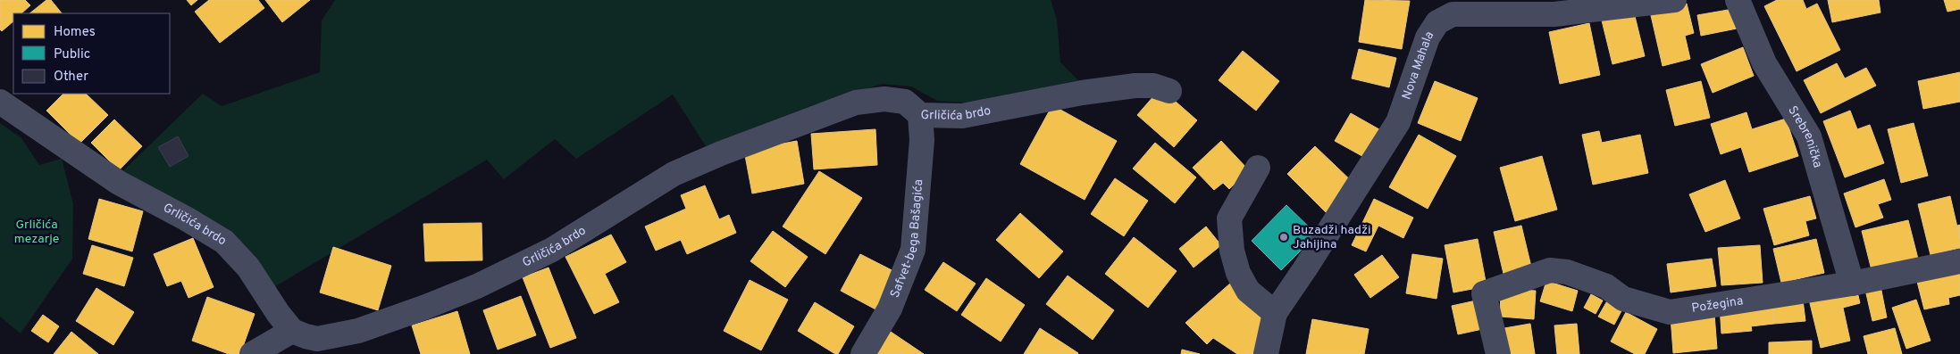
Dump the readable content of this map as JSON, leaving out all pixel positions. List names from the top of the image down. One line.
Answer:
{"streets":{"street":["Nova Mahala","Grličića brdo","Srebrenička","Safvet-bega Bašagića","Požegina"]},"crossings":[["Grličića brdo","Safvet-bega Bašagića"],["Srebrenička","Požegina"]],"parks":["Grličića mezarje"],"places":["Buzadži hadži Jahijina"],"legend":["Homes","Public","Other"]}
